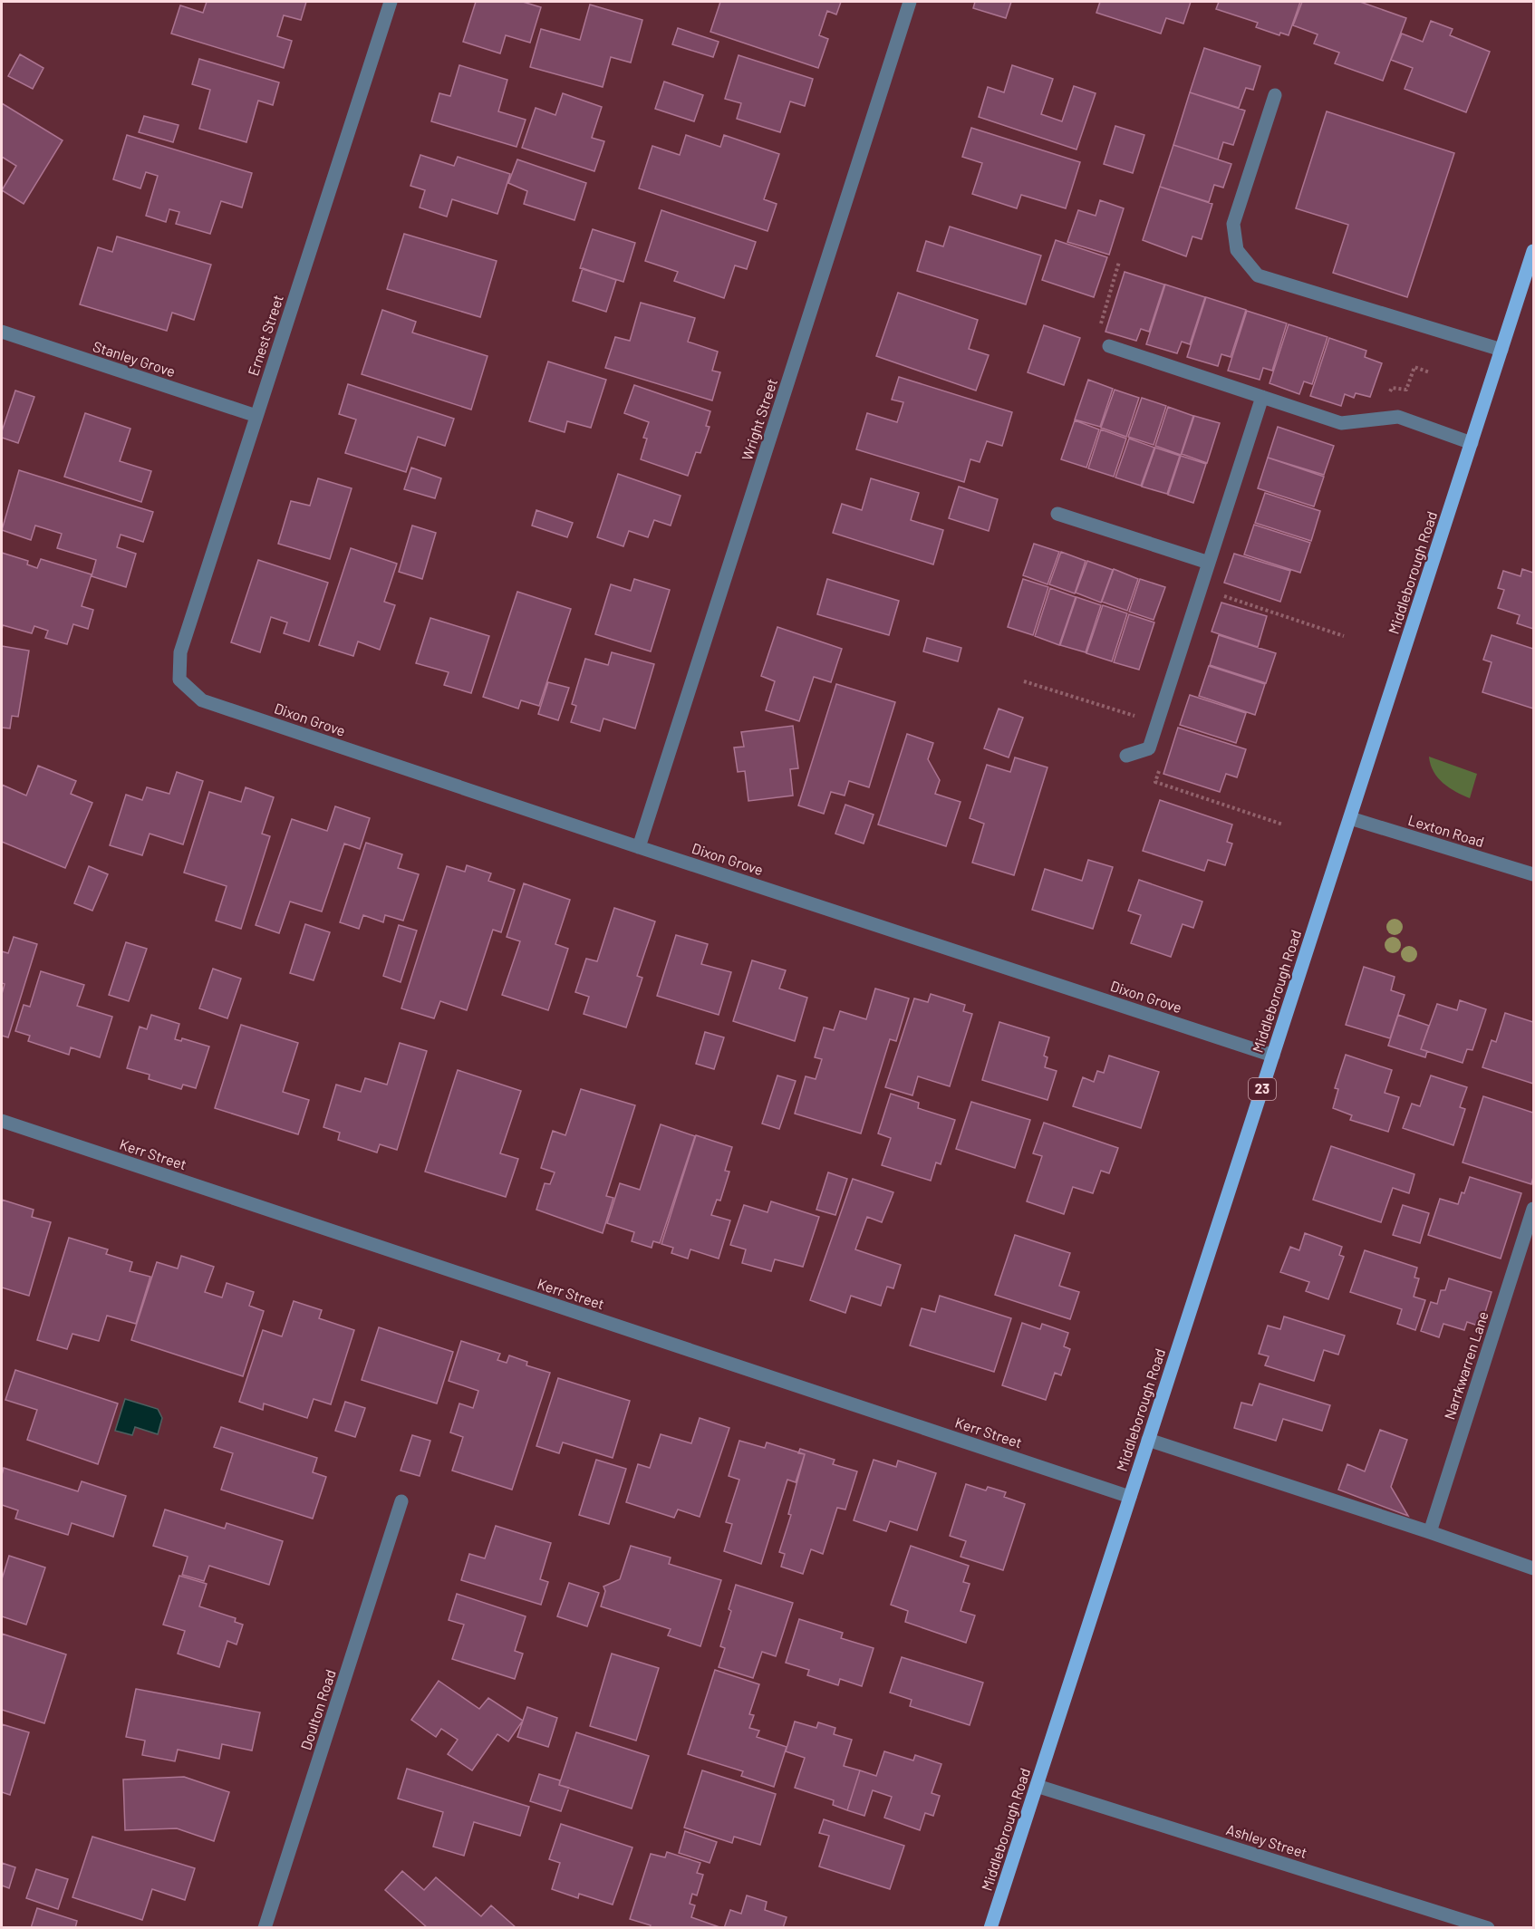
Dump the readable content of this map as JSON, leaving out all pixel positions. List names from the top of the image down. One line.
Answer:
{"streets":{"main road":["Middleborough Road","23"],"street":["Ernest Street","Stanley Grove","Wright Street","Dixon Grove","Lexton Road","Kerr Street","Narrkwarren Lane","Doulton Road","Ashley Street"]},"crossings":[["Ernest Street","Stanley Grove"],["Ernest Street","Dixon Grove"],["Wright Street","Dixon Grove"],["Middleborough Road","Dixon Grove"],["Middleborough Road","Lexton Road"],["Middleborough Road","Kerr Street"],["Middleborough Road","Ashley Street"]]}
